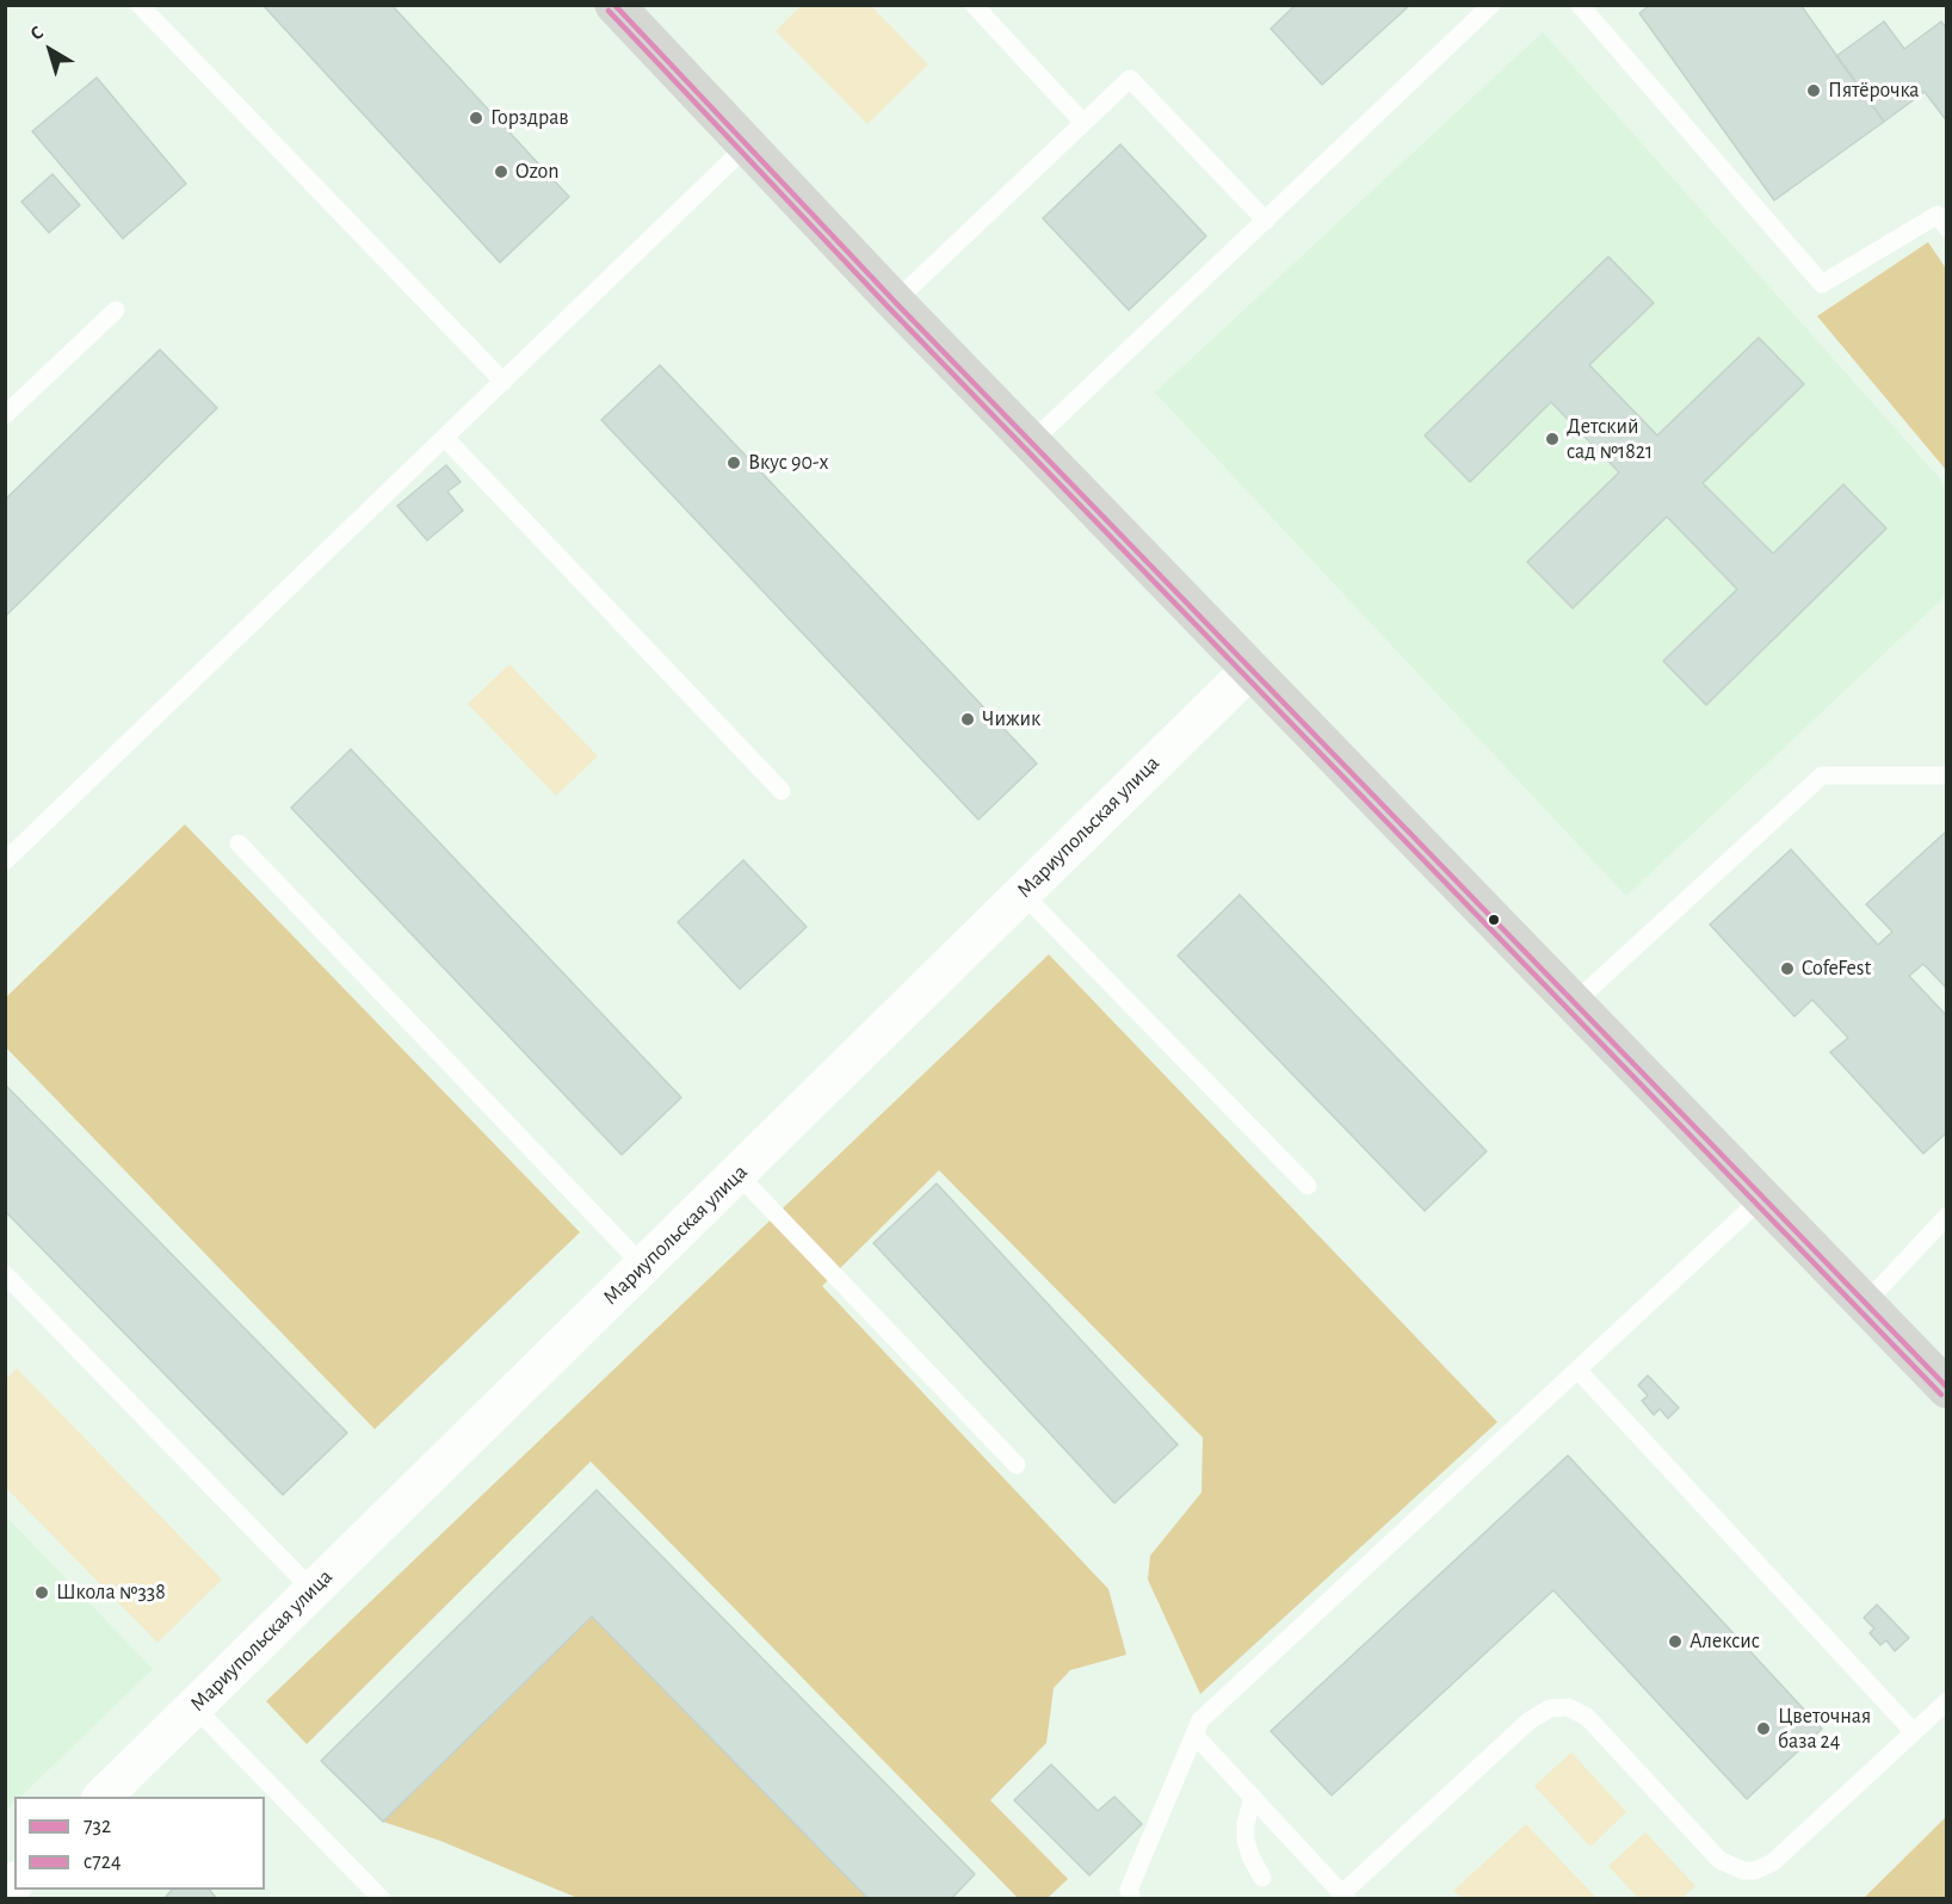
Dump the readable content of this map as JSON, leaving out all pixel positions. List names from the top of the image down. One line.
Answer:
{"streets":{"street":["Мариупольская улица"]},"places":["Пятёрочка","Горздрав","Ozon","Детский сад №1821","Вкус 90-х","Чижик","CofeFest","Школа №338","Алексис","Цветочная база 24"],"lines":["transit line 732","transit line с724"],"legend":["732","с724"],"north":"top left"}
